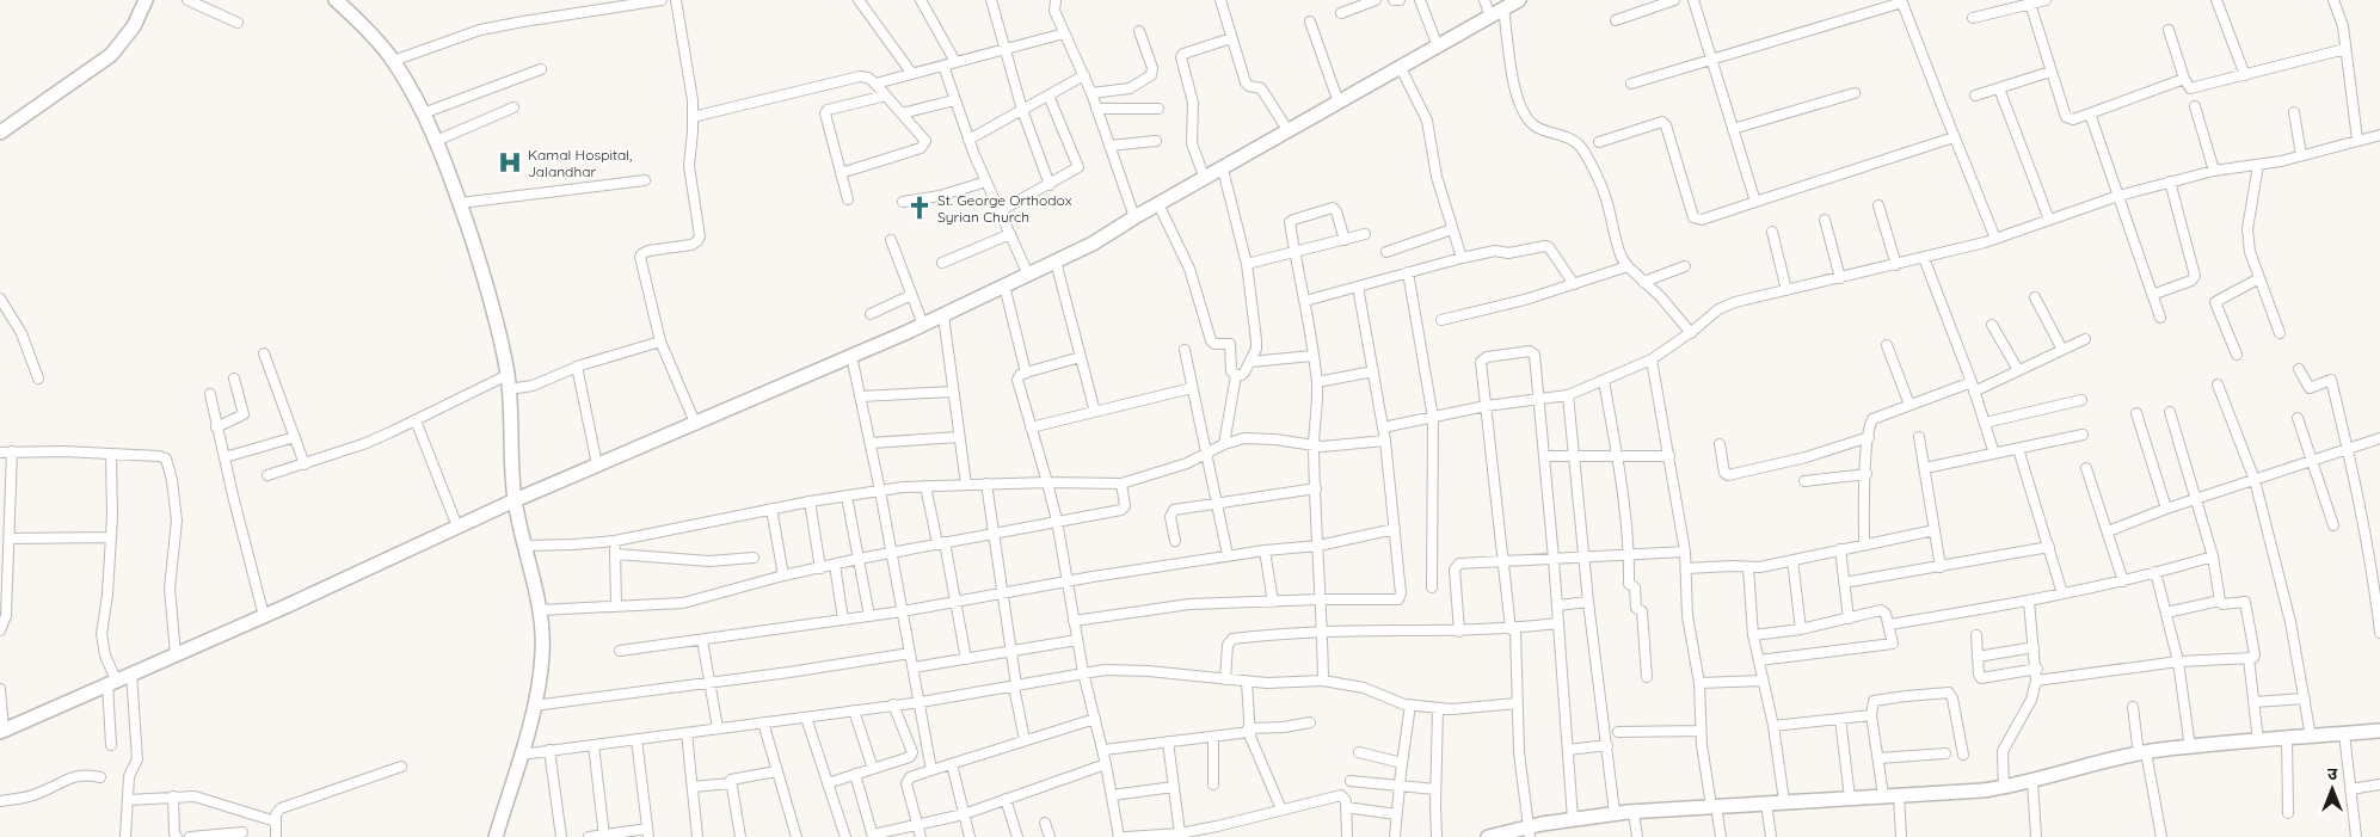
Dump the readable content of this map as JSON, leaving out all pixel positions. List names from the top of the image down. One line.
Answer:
{"places":{"hospital":["Kamal Hospital, Jalandhar"],"church":["St. George Orthodox Syrian Church"]},"north":"top"}
